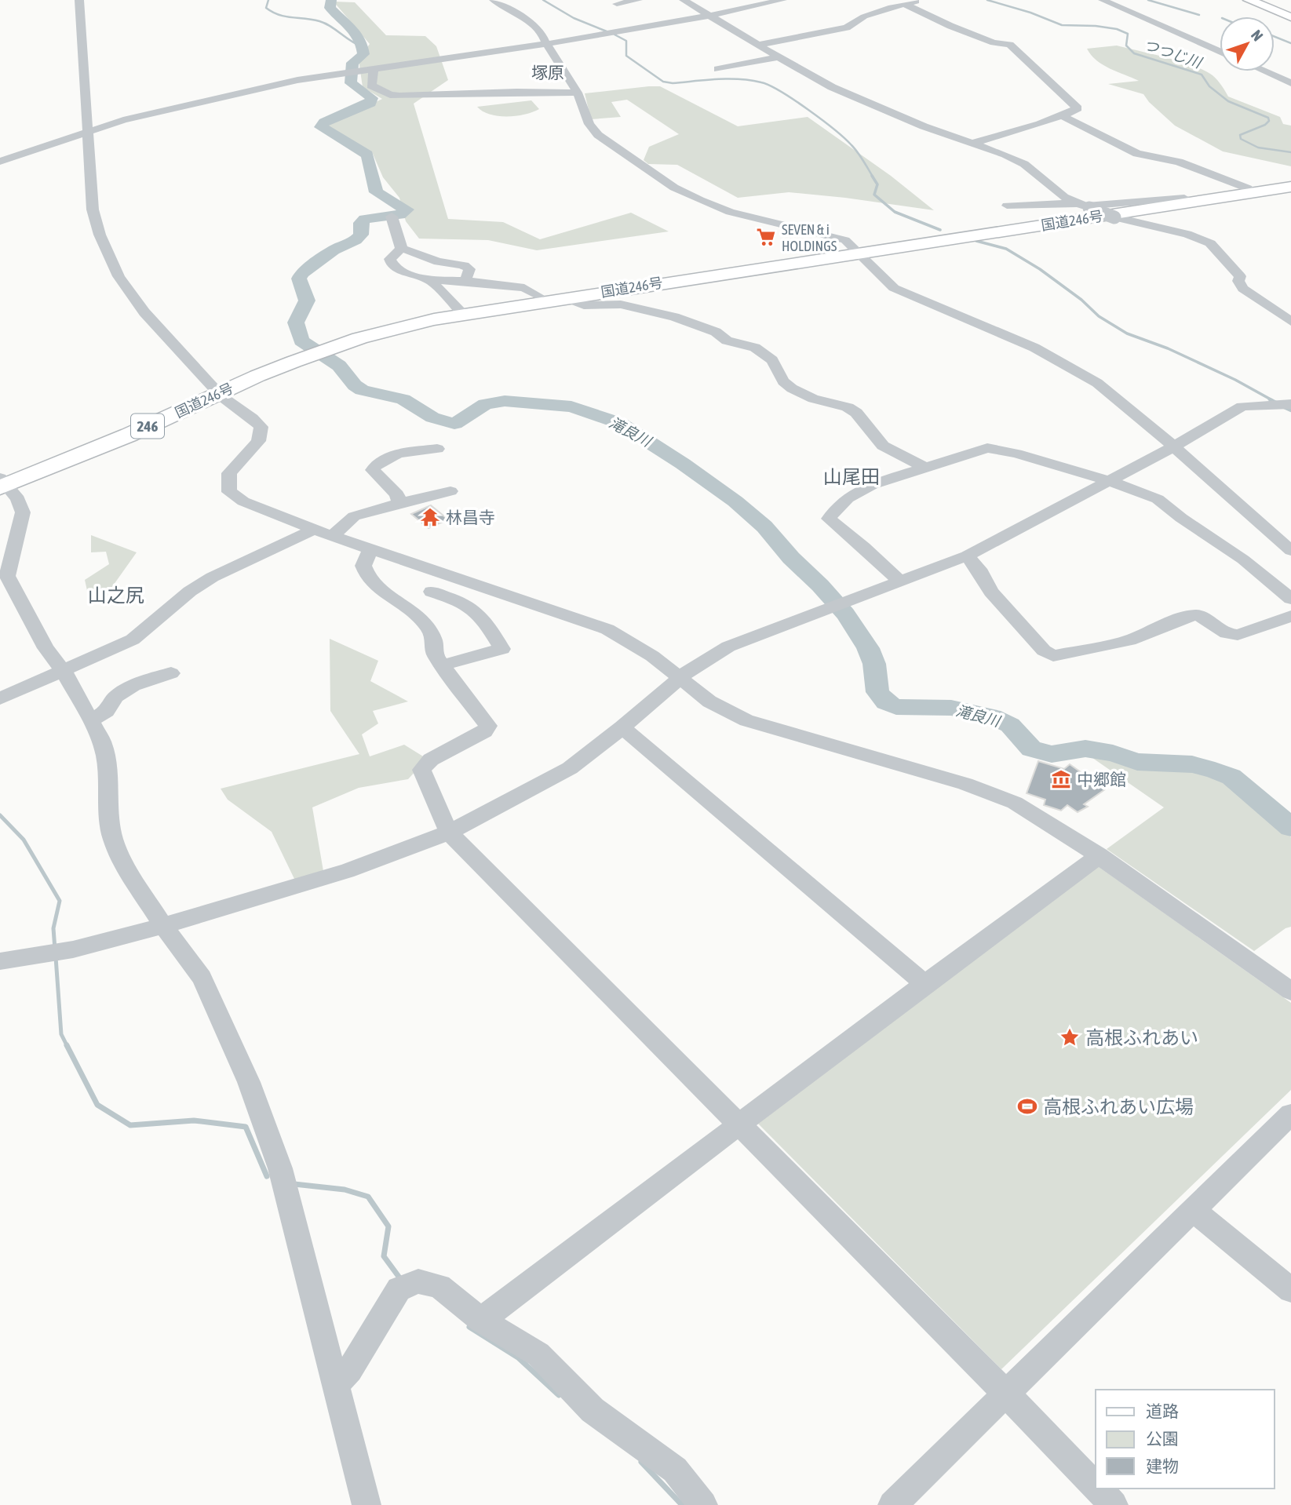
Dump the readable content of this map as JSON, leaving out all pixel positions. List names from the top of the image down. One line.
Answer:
{"streets":{"highway":["国道246号","246"]},"districts":["塚原","山尾田","山之尻"],"water":["つつじ川","滝良川"],"places":{"supermarket":["SEVEN & i HOLDINGS"],"temple":["林昌寺"],"museum":["中郷館"],"place":["高根ふれあい"],"sports":["高根ふれあい広場"]},"legend":["道路","公園","建物"],"north":"top right"}
